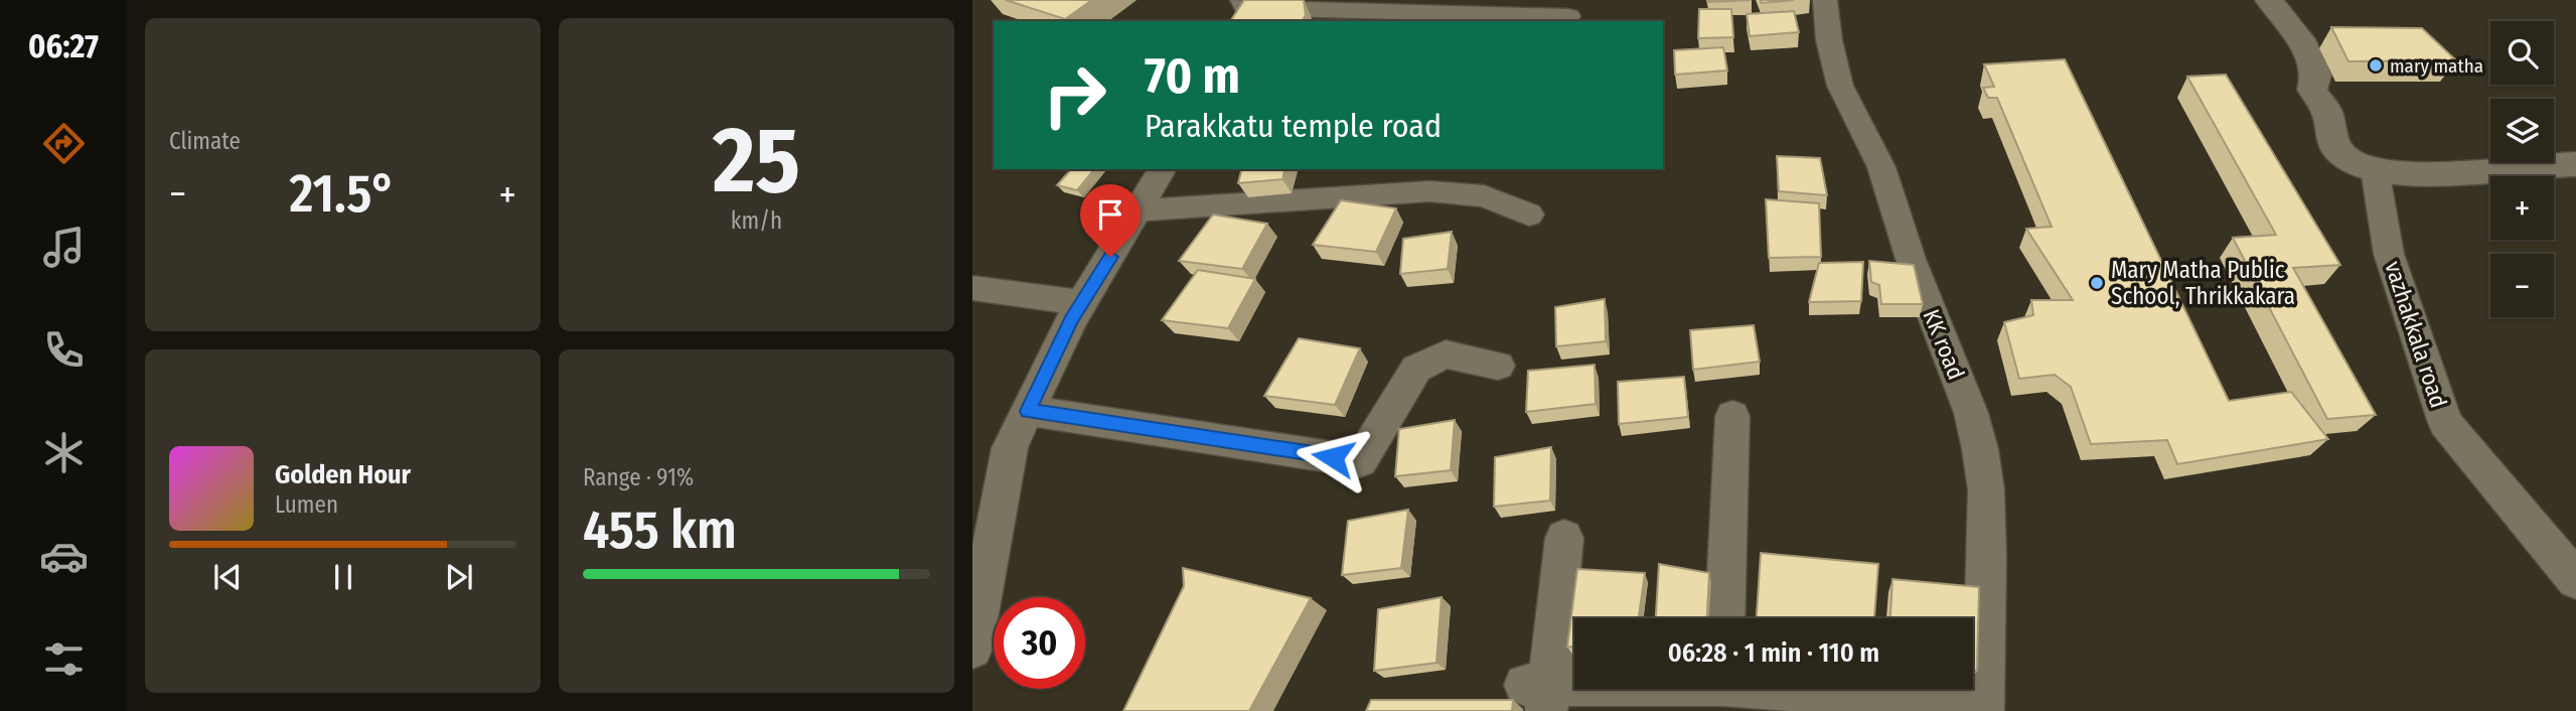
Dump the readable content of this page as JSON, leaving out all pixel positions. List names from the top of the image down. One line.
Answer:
{"streets":{"street":["vazhakkala road","KK road"]},"places":["mary matha","Mary Matha Public School, Thrikkakara"],"page":{"tabs":"06:27","tile":["Climate",["25","km/h"],["Range · 91%","455 km"]],"map_buttons":["+","−"],"turn":["70 m","Parakkatu temple road"],"heat":["−","21.5°","+"],"song":["Golden Hour","Lumen"],"limit":"30","trip":"06:28 · 1 min · 110 m"}}
